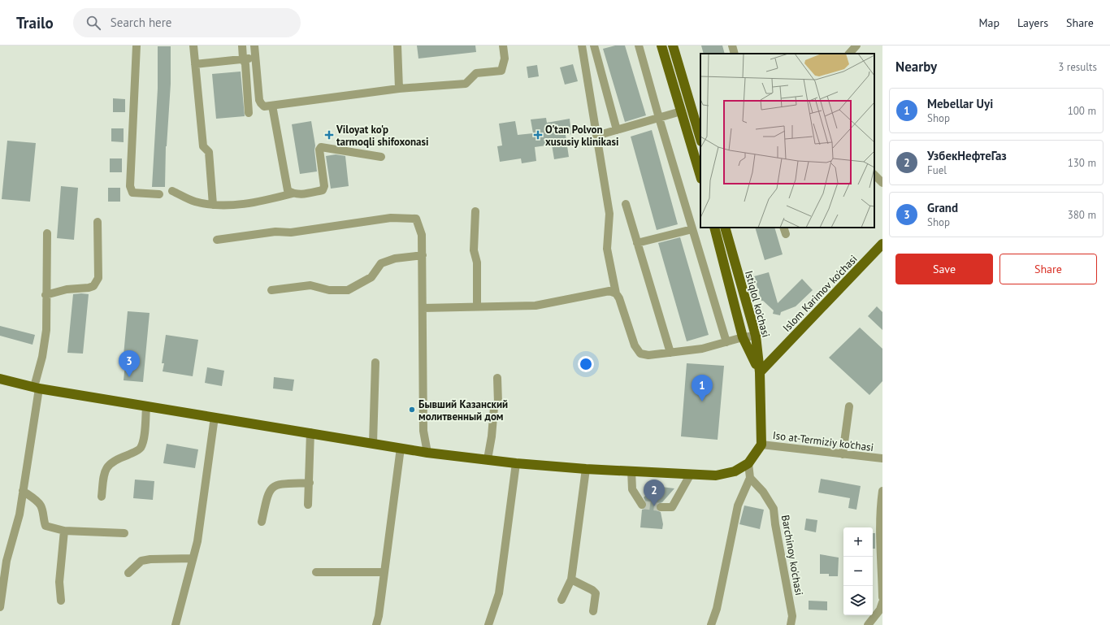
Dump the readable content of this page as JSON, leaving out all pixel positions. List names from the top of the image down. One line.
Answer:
{"streets":{"main road":["Islom Karimov ko'chasi","Istiqlol ko'chasi"],"street":["Iso at-Termiziy ko'chasi","Barchinoy ko'chasi"]},"crossings":[["Islom Karimov ko'chasi","Istiqlol ko'chasi"]],"places":{"health":["Viloyat ko'p tarmoqli shifoxonasi","O'tan Polvon xususiy klinikasi"],"other":["Бывший Казанский молитвенный дом"]},"page":{"header":"Trailo","search":"Search here","nav":["Map","Layers","Share"],"heading":["Nearby","3 results"],"list":[{"mark":"1","name":"Mebellar Uyi","note":"Shop","value":"100 m"},{"mark":"2","name":"УзбекНефтеГаз","note":"Fuel","value":"130 m"},{"mark":"3","name":"Grand","note":"Shop","value":"380 m"}],"buttons":["Save","Share"],"pins":["3","1","2"],"map_buttons":["+","−"]}}
